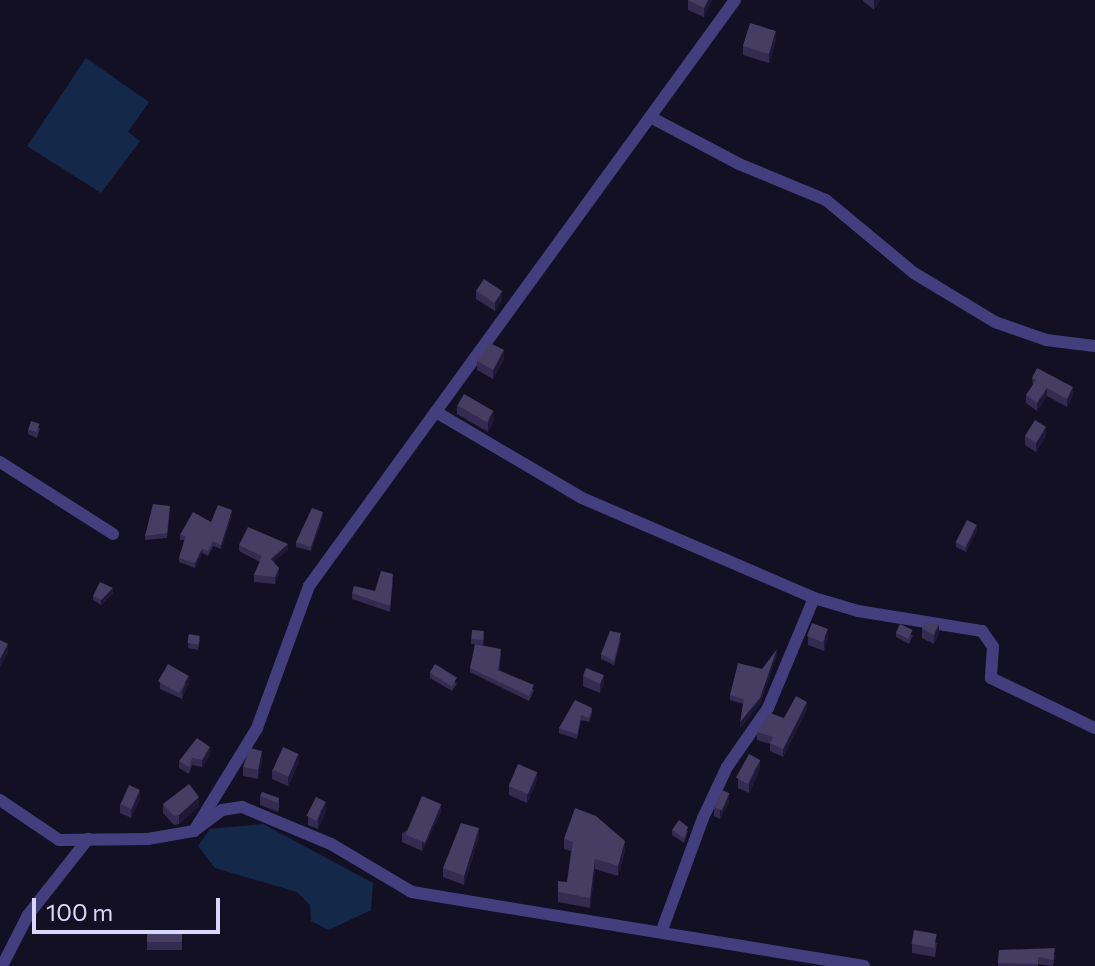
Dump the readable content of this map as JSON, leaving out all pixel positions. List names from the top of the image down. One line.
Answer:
{"scale_bar":"100 m"}
